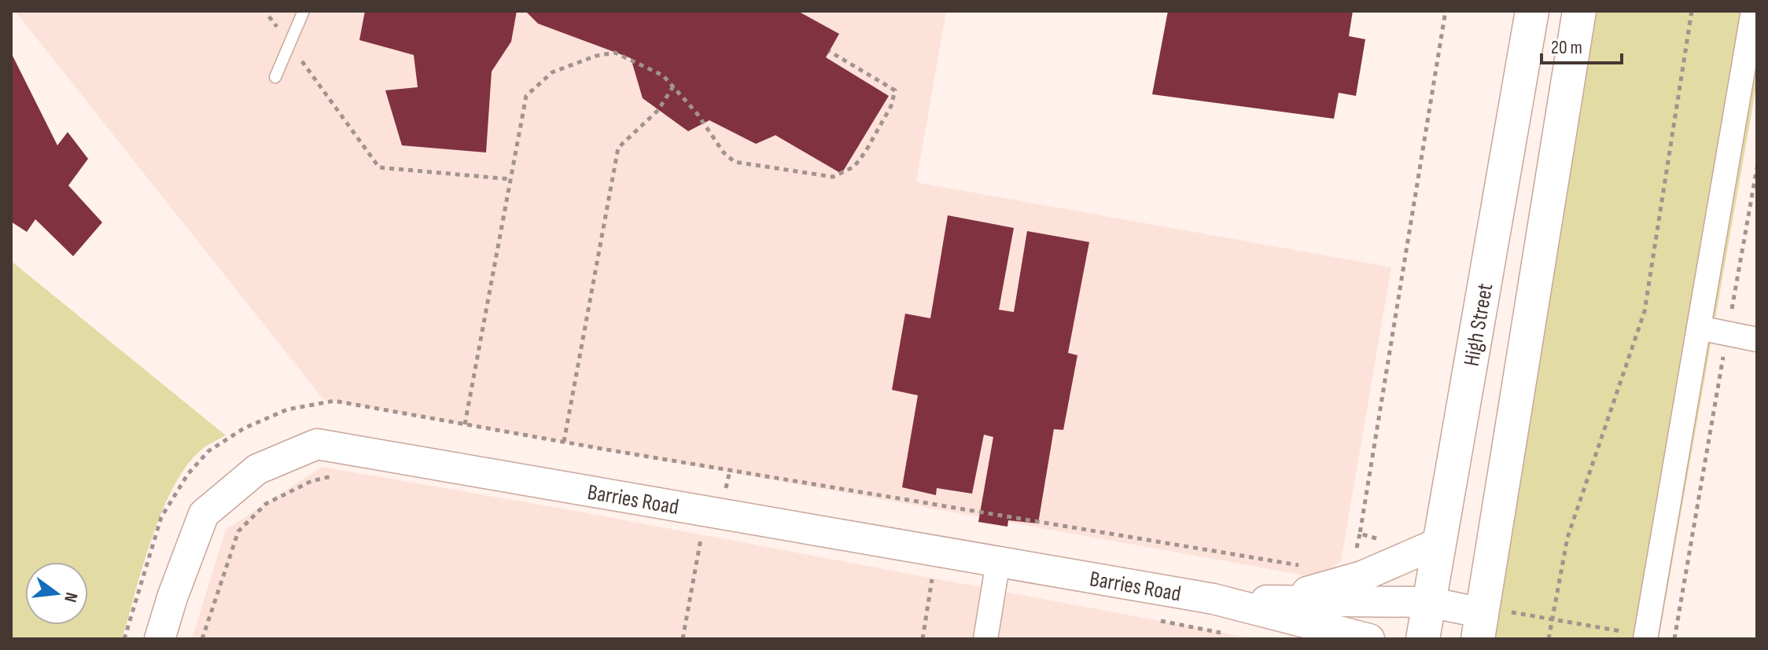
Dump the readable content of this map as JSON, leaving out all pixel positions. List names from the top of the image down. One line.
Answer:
{"streets":{"main road":["High Street"],"street":["Barries Road"]},"crossings":[["High Street","Barries Road"]],"scale_bar":"20 m","north":"right"}
